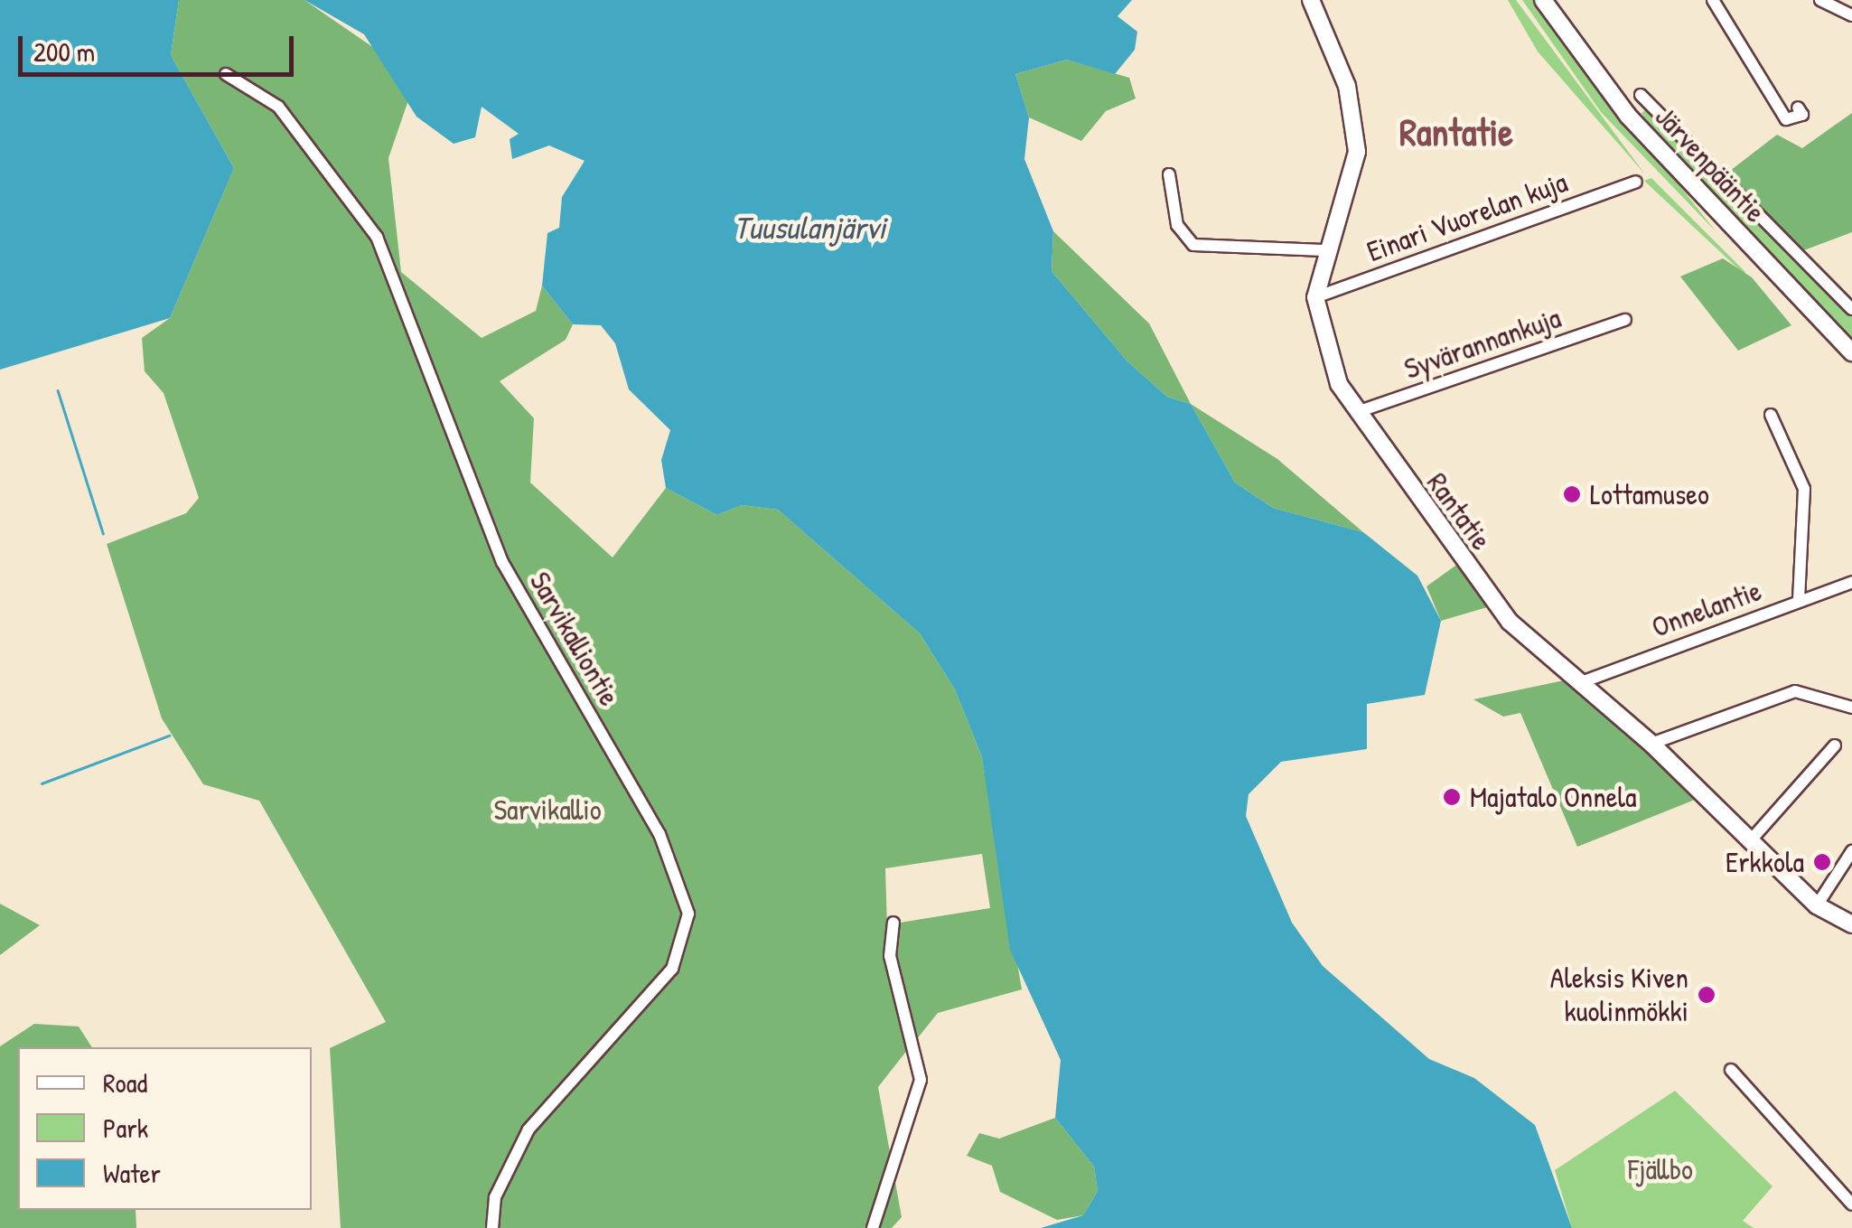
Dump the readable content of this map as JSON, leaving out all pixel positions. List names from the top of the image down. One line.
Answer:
{"streets":{"street":["Järvenpääntie","Einari Vuorelan kuja","Syvärannankuja","Rantatie","Onnelantie","Sarvikalliontie"]},"crossings":[["Einari Vuorelan kuja","Rantatie"],["Syvärannankuja","Rantatie"],["Rantatie","Onnelantie"]],"districts":["Rantatie"],"water":["Tuusulanjärvi"],"parks":["Sarvikallio","Fjällbo"],"places":["Lottamuseo","Majatalo Onnela","Erkkola","Aleksis Kiven kuolinmökki"],"legend":["Road","Park","Water"],"scale_bar":"200 m"}
